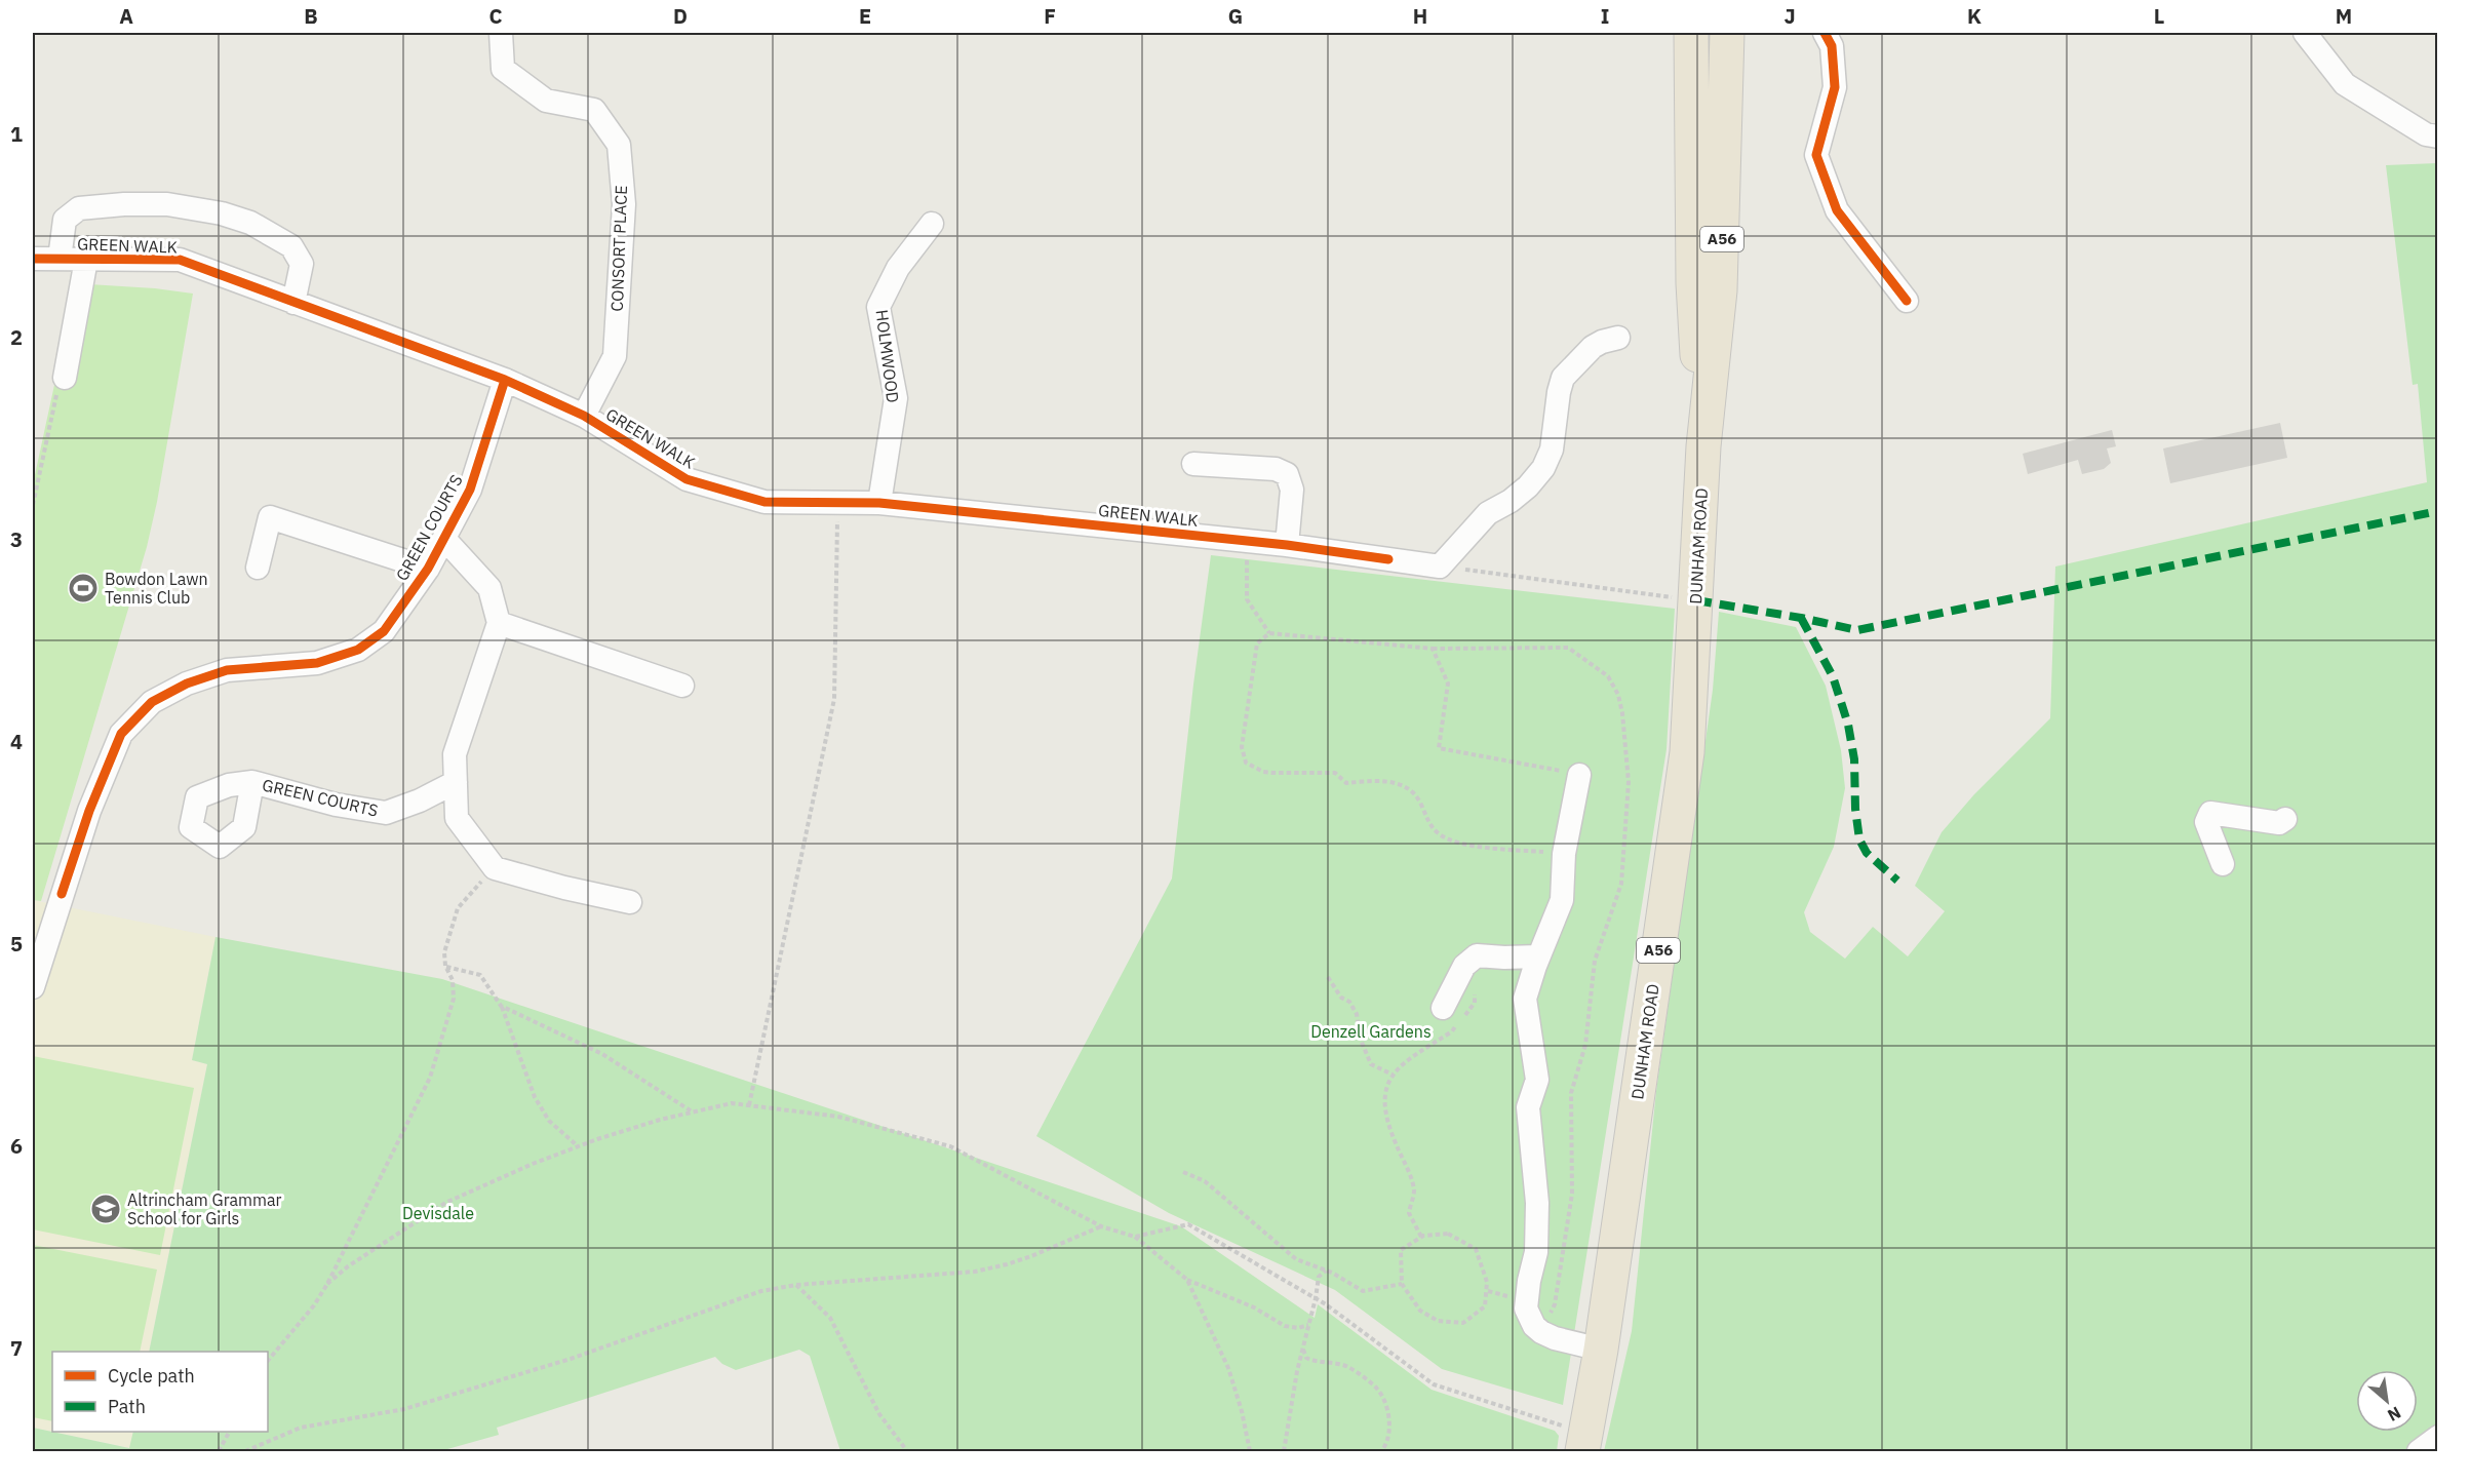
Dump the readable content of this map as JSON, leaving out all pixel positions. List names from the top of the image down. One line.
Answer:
{"streets":{"highway":["A56","DUNHAM ROAD"],"street":["GREEN WALK","CONSORT PLACE","HOLMWOOD","GREEN COURTS"]},"crossings":[["GREEN WALK","CONSORT PLACE"],["GREEN WALK","HOLMWOOD"],["GREEN WALK","GREEN COURTS"]],"parks":["Denzell Gardens","Devisdale"],"places":{"sports":["Bowdon Lawn Tennis Club"],"school or university":["Altrincham Grammar School for Girls"]},"legend":["Cycle path","Path"],"north":"bottom right","grid":{"columns":["A","B","C","D","E","F","G","H","I","J","K","L","M"],"rows":["1","2","3","4","5","6","7"]}}
